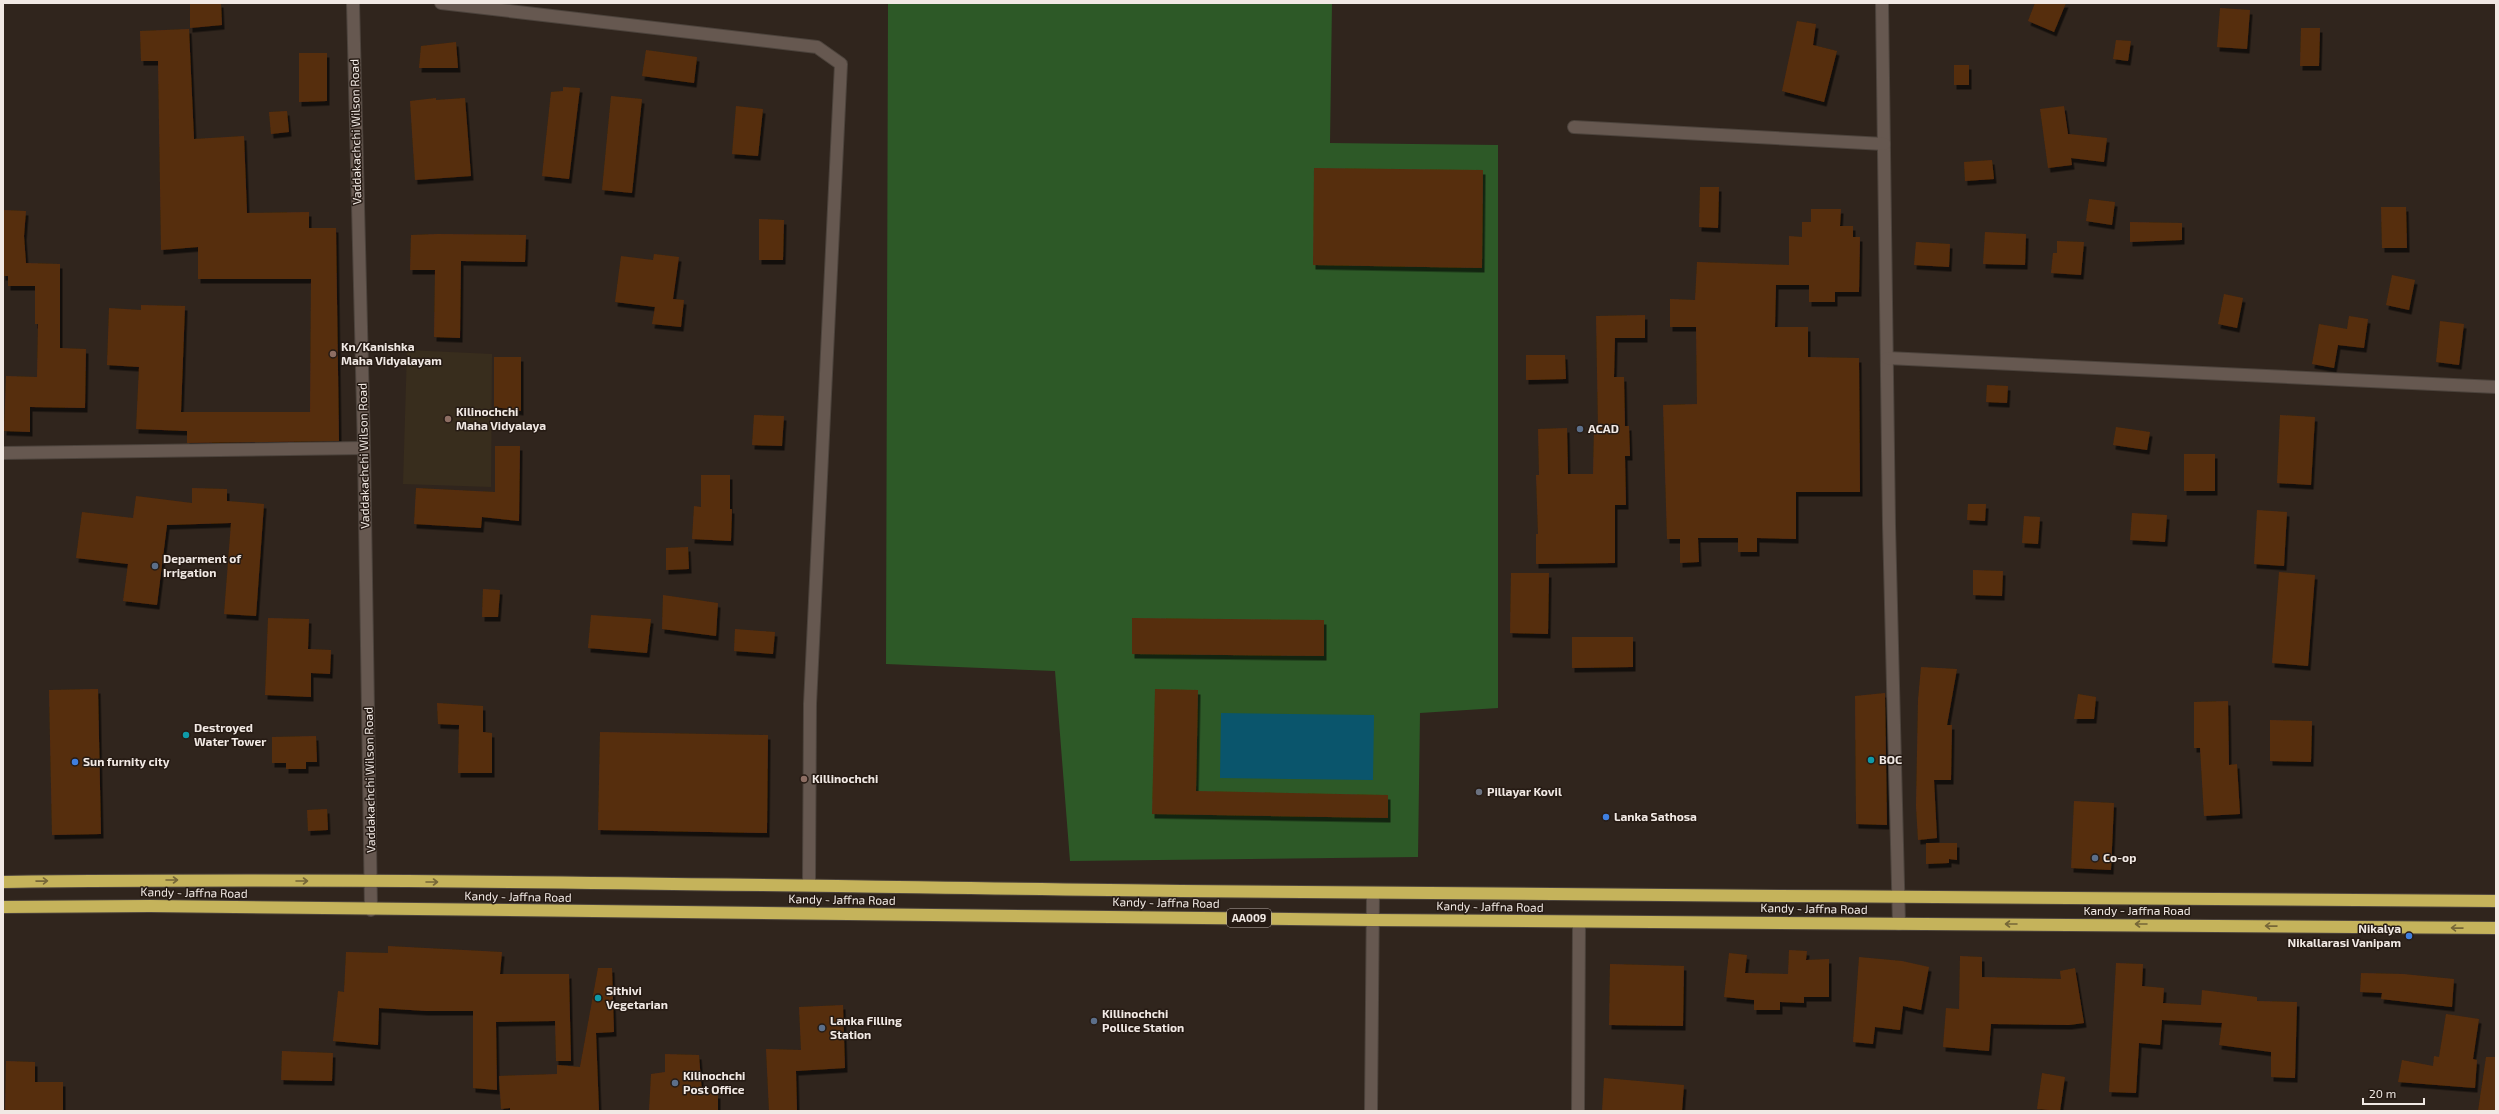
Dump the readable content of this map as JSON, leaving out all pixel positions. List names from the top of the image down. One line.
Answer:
{"streets":{"highway":["Kandy - Jaffna Road","AA009"],"street":["Vaddakachchi Wilson Road"]},"crossings":[["Vaddakachchi Wilson Road","Kandy - Jaffna Road"]],"places":["Kn/Kanishka Maha Vidyalayam","Kilinochchi Maha Vidyalaya","ACAD","Deparment of Irrigation","Destroyed Water Tower","BOC","Sun furnity city","Killinochchi","Pillayar Kovil","Lanka Sathosa","Co-op","Nikalya Nikallarasi Vanipam","Sithivi Vegetarian","Killinochchi Pollice Station","Lanka Filling Station","Kilinochchi Post Office"],"scale_bar":"20 m"}
